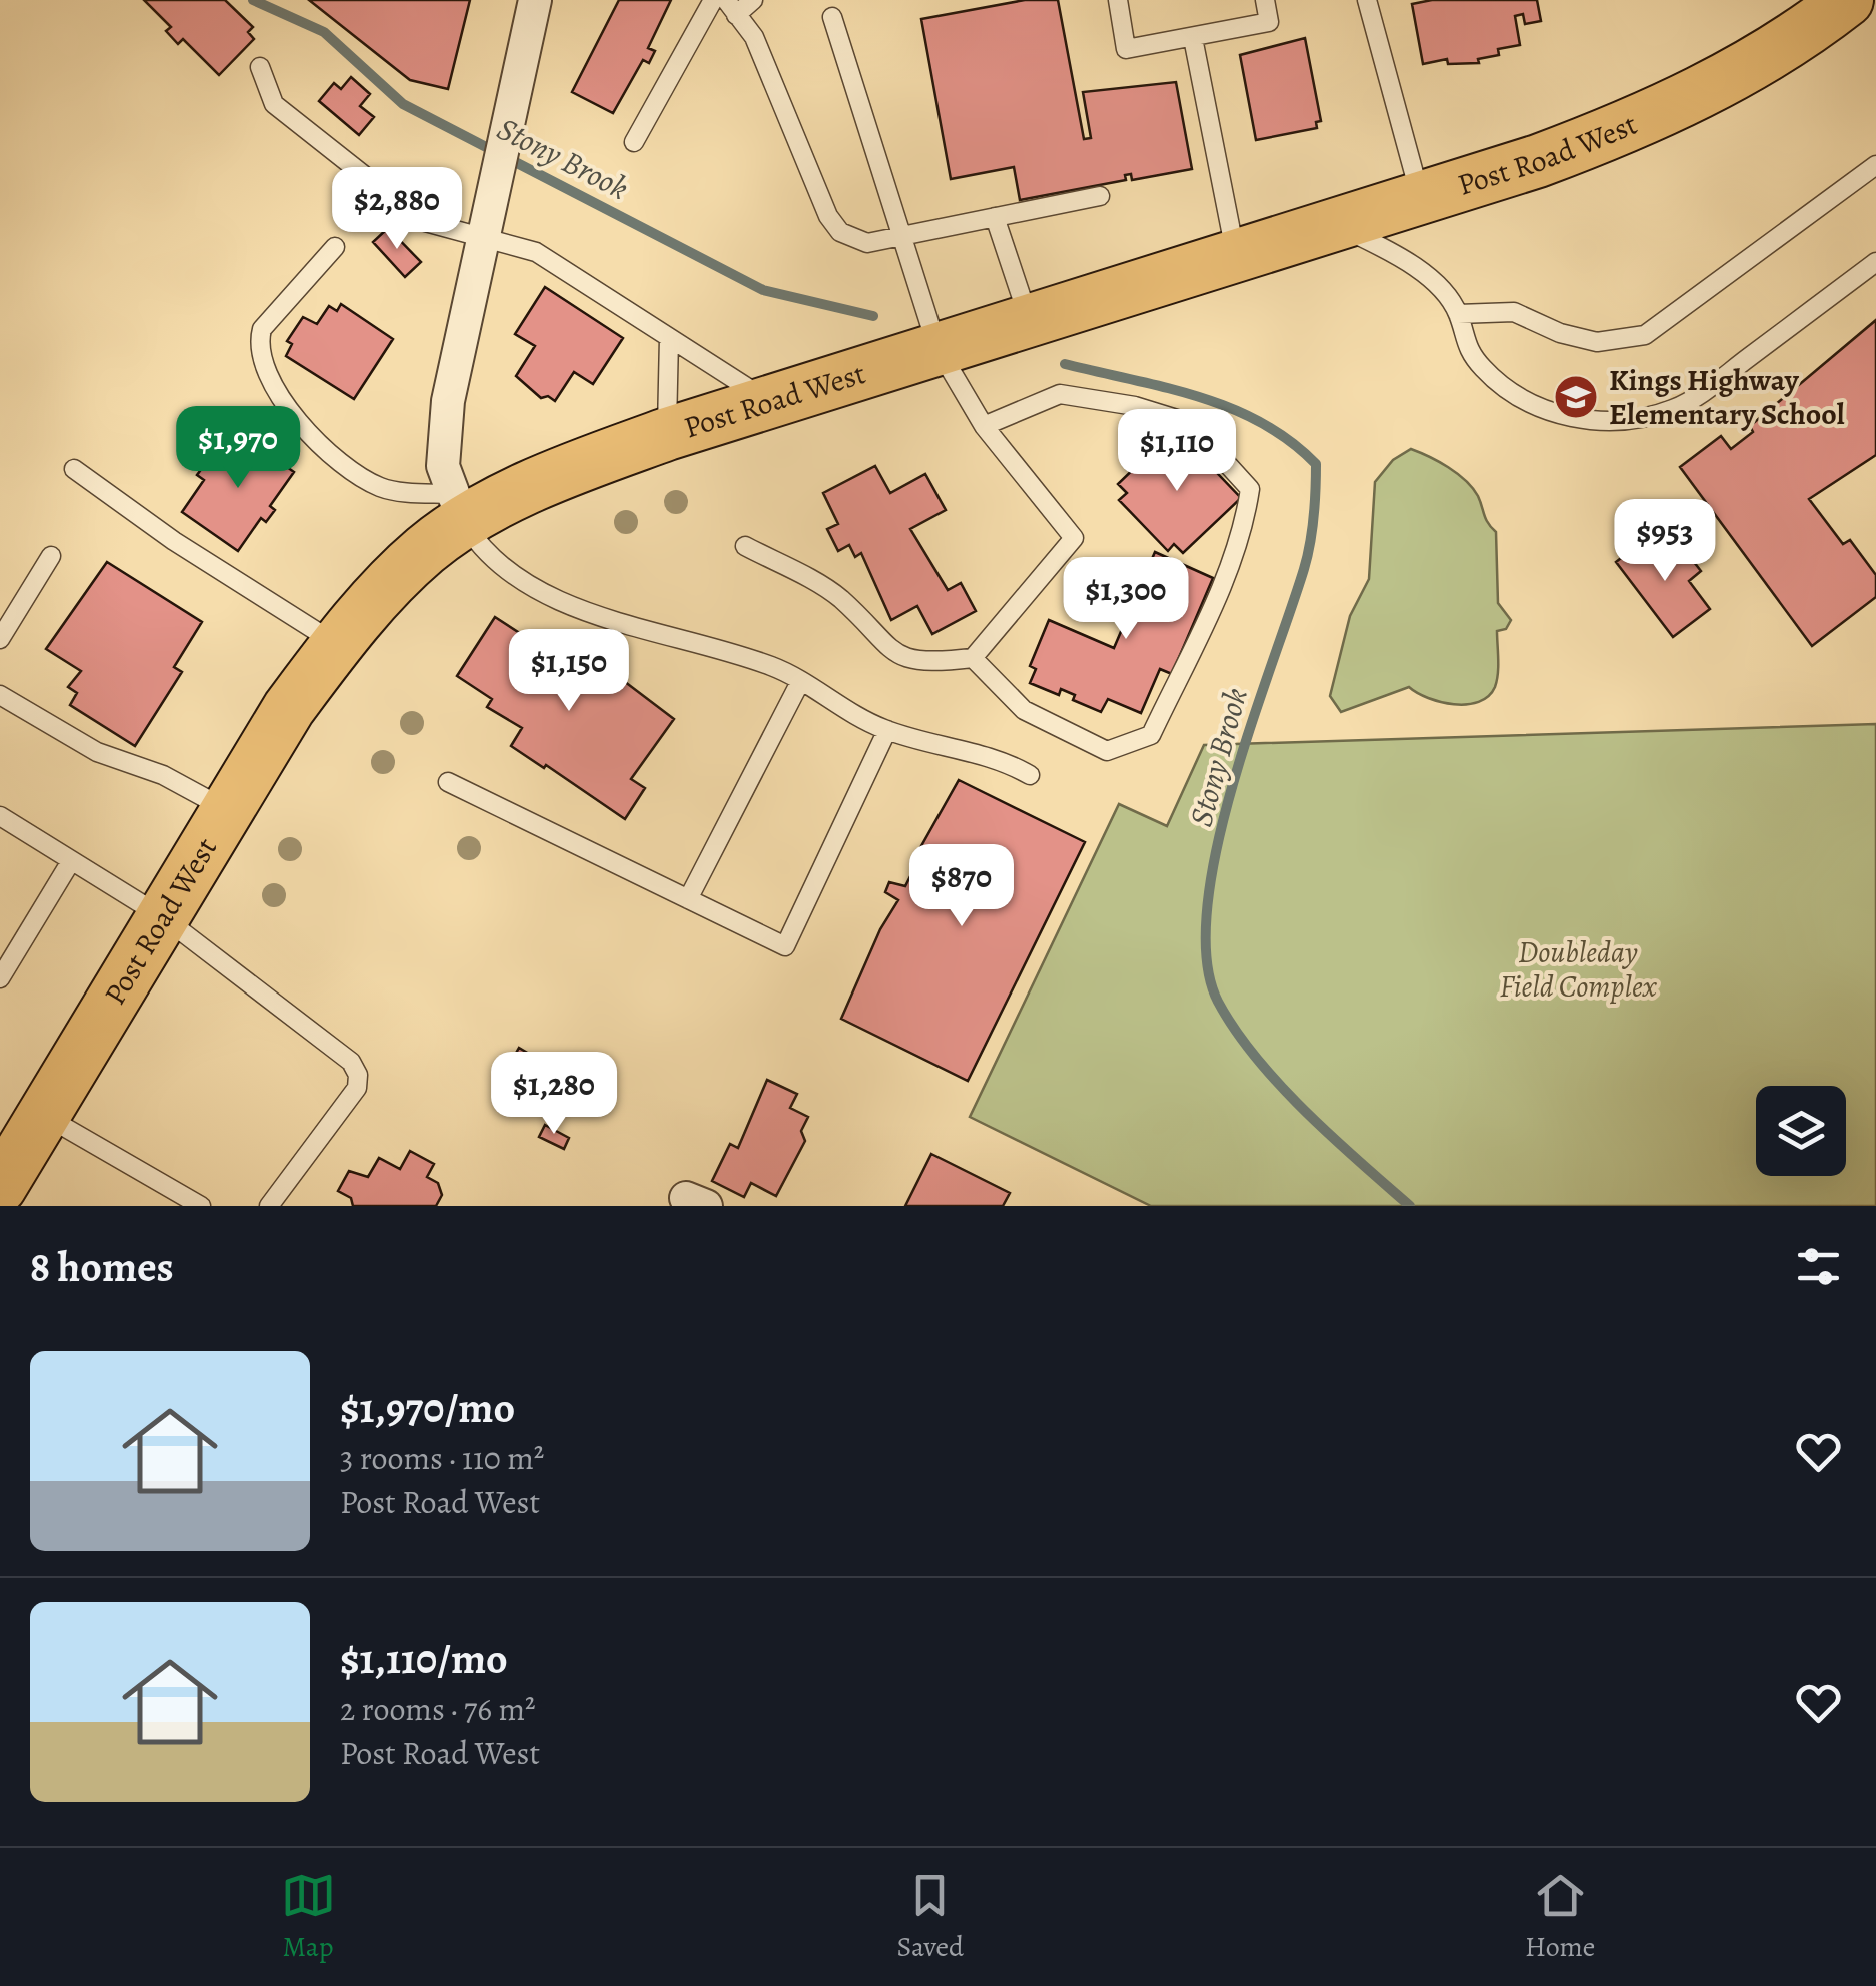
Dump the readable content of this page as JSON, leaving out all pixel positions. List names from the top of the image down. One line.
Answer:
{"streets":{"main road":["Post Road West"]},"water":["Stony Brook"],"parks":["Doubleday Field Complex"],"places":{"school or university":["Kings Highway Elementary School"]},"page":{"price":["$2,880","$1,970","$1,110","$953","$1,300","$1,150","$870","$1,280"],"heading":"8 homes","list":[{"name":"$1,970/mo","note":"3 rooms · 110 m² · Post Road West"},{"name":"$1,110/mo","note":"2 rooms · 76 m² · Post Road West"}],"tabs":["Map","Saved","Home"]}}
